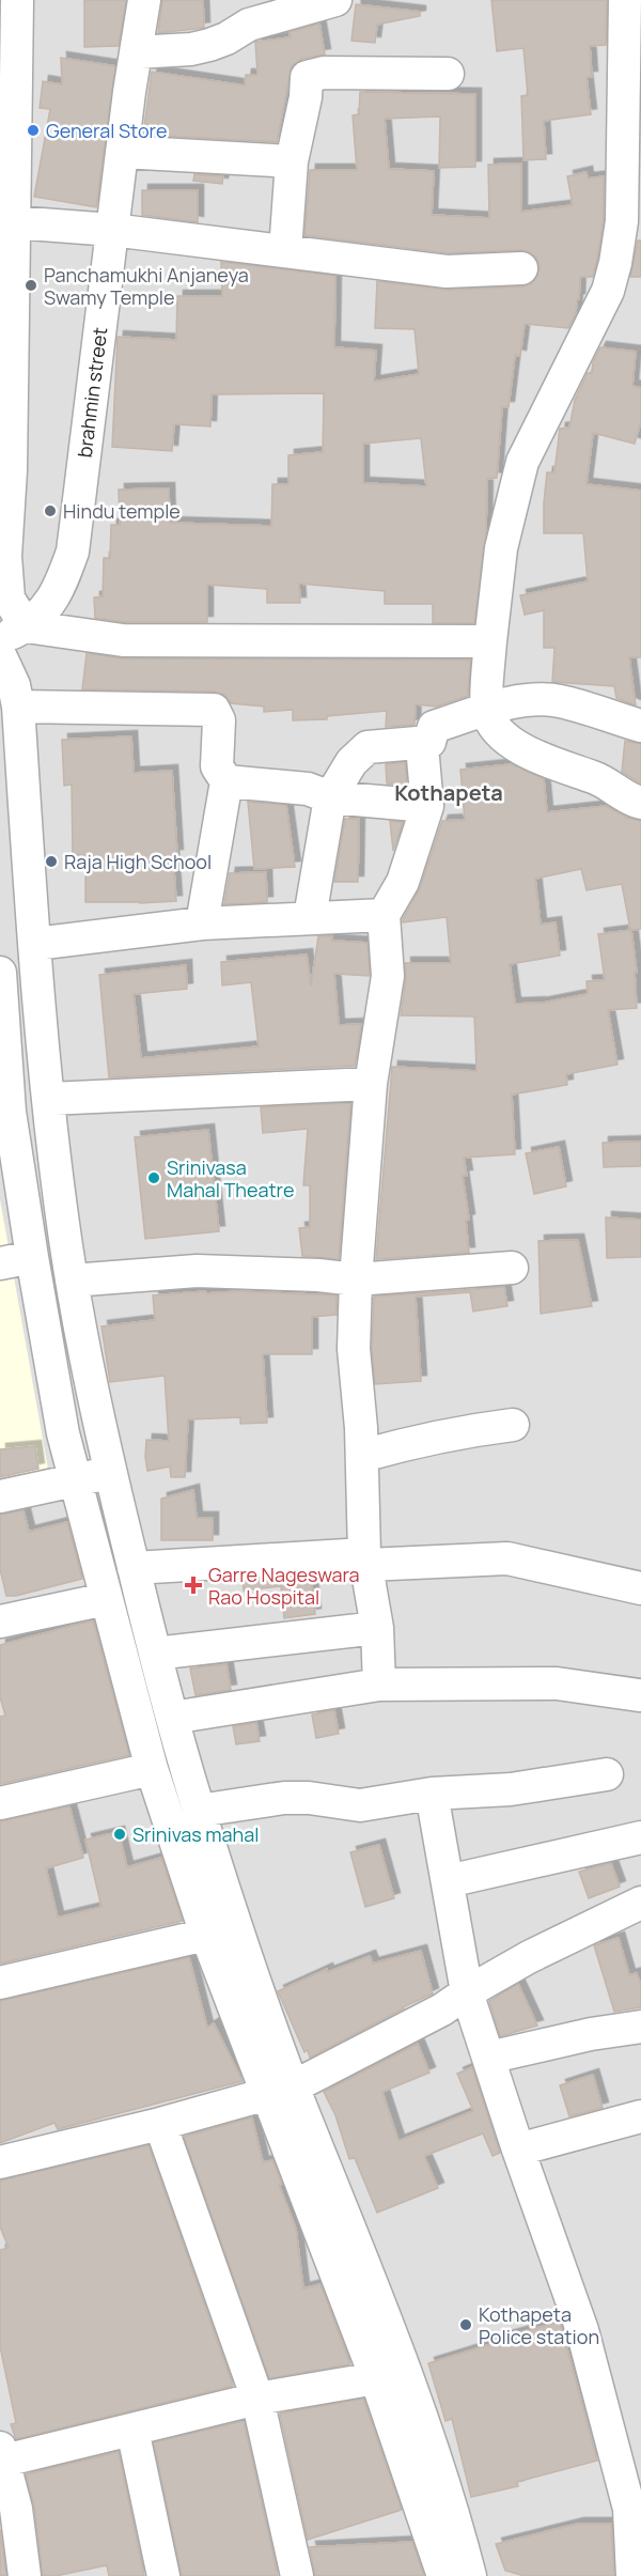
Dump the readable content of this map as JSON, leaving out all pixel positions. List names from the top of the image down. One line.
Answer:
{"streets":{"street":["brahmin street"]},"districts":["Kothapeta"],"places":{"other":["General Store","Panchamukhi Anjaneya Swamy Temple","Hindu temple","Raja High School","Srinivasa Mahal Theatre","Srinivas mahal","Kothapeta Police station"],"health":["Garre Nageswara Rao Hospital"]}}
